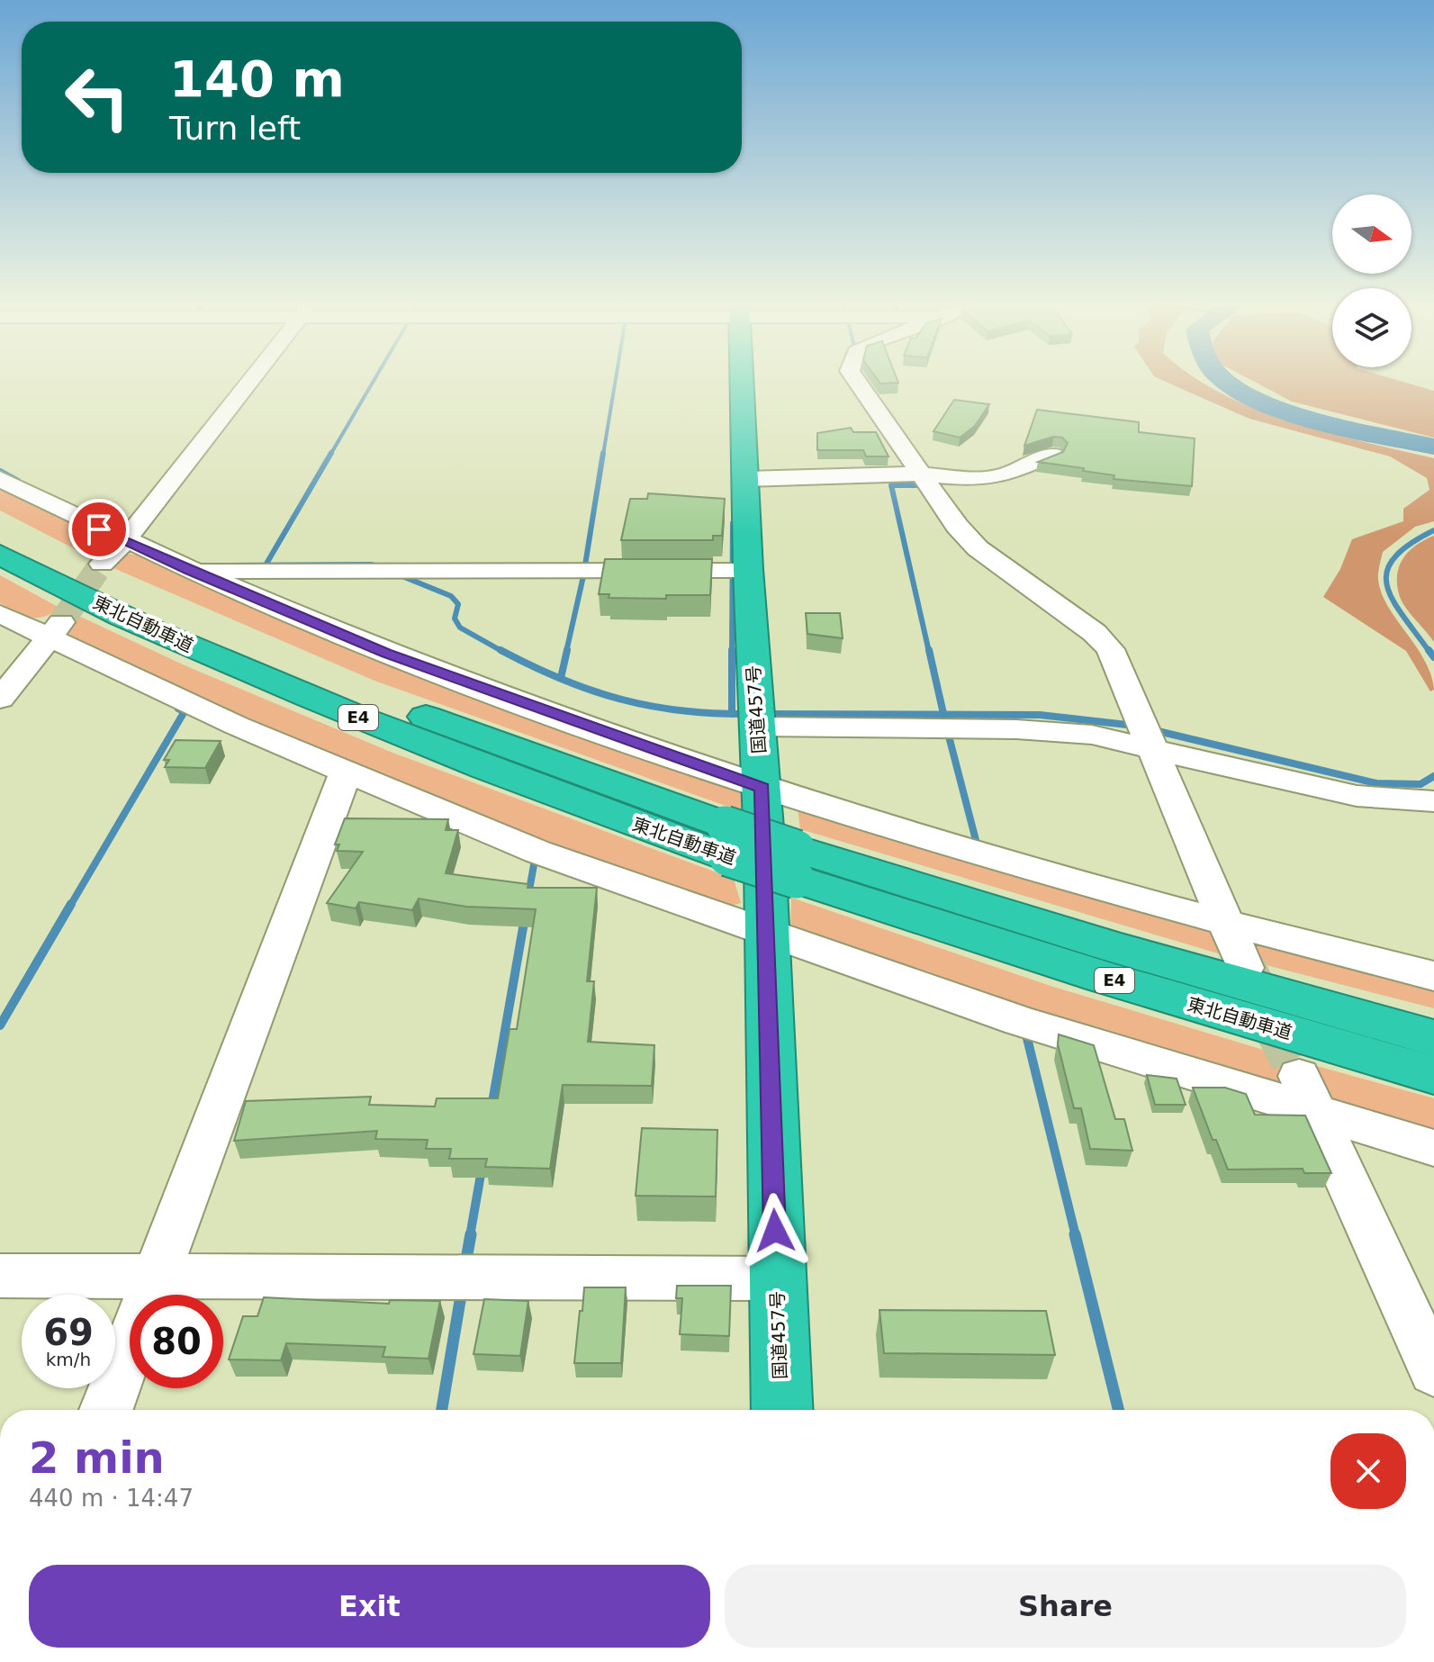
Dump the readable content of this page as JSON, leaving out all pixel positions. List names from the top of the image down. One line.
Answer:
{"streets":{"highway":["東北自動車道","国道457号","E4"]},"north":"right","page":{"turn":["140 m","Turn left"],"speed":"69 km/h","limit":"80","heading":["2 min","440 m · 14:47"],"buttons":["Exit","Share"]}}
